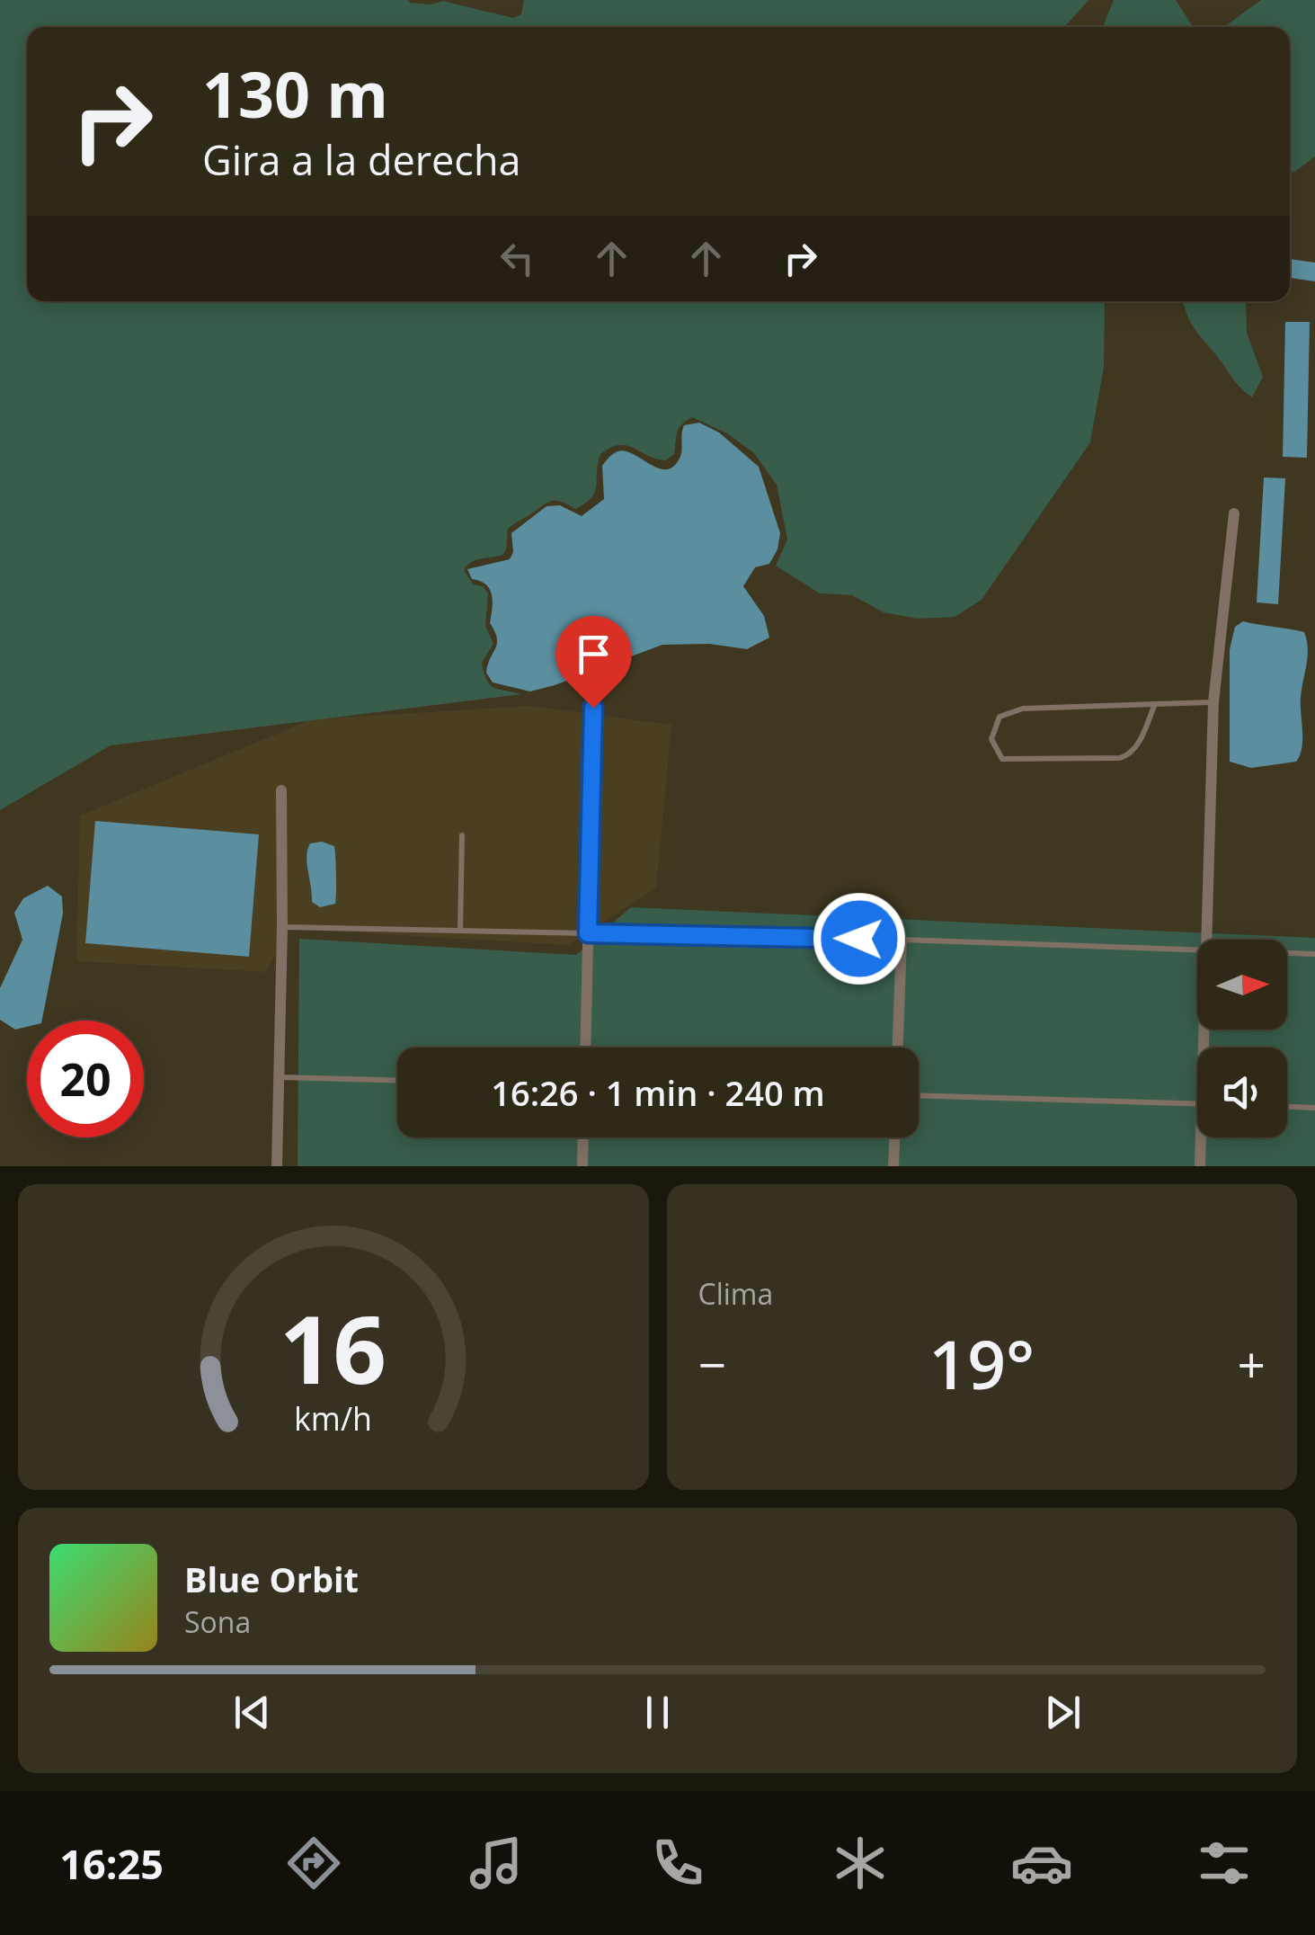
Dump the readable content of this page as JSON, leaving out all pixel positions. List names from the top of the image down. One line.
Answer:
{"north":"right","page":{"turn":["130 m","Gira a la derecha"],"limit":"20","trip":"16:26 · 1 min · 240 m","tile":"Clima","heat":["−","19°","+"],"song":["Blue Orbit","Sona"],"tabs":"16:25","gauge":["16","km/h"]}}
